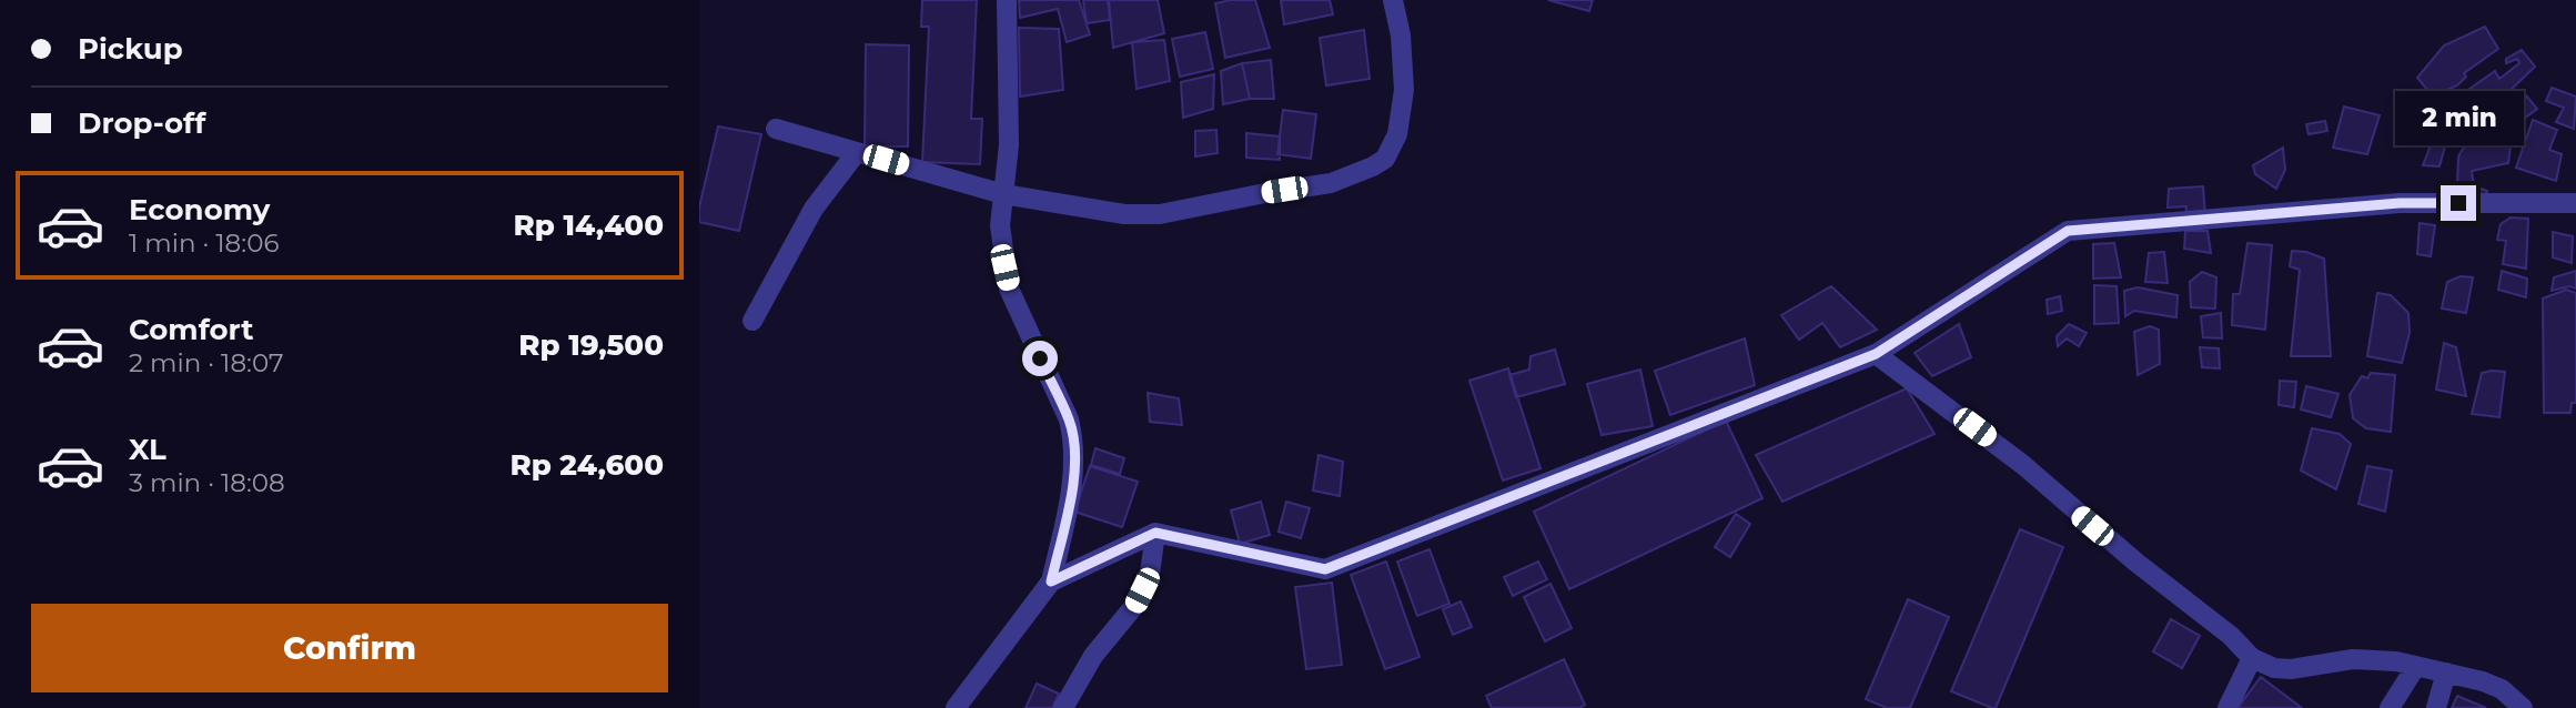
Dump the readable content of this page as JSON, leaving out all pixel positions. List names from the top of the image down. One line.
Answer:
{"page":{"banner":["Pickup","Drop-off"],"bubble":"2 min","list":[{"name":"Economy","note":"1 min · 18:06","value":"Rp 14,400"},{"name":"Comfort","note":"2 min · 18:07","value":"Rp 19,500"},{"name":"XL","note":"3 min · 18:08","value":"Rp 24,600"}],"buttons":"Confirm"}}
